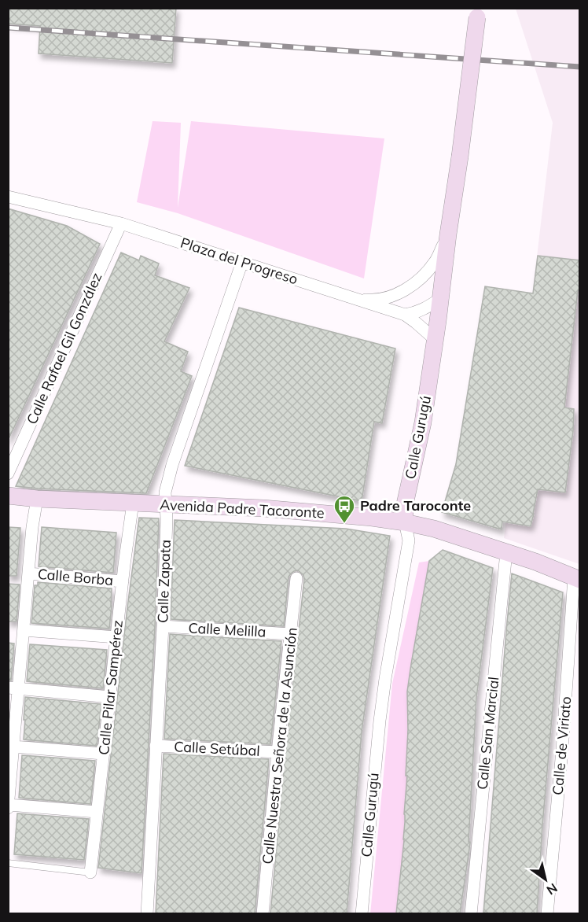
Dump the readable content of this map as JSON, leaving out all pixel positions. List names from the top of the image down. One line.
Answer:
{"streets":{"main road":["Calle Gurugú","Avenida Padre Tacoronte"],"street":["Plaza del Progreso","Calle Rafael Gil González","Calle Borba","Calle Zapata","Calle Melilla","Calle Pilar Sampérez","Calle San Marcial","Calle Nuestra Señora de la Asunción","Calle de Viriato","Calle Setúbal"]},"crossings":[["Plaza del Progreso","Calle Rafael Gil González"],["Plaza del Progreso","Calle Gurugú"],["Plaza del Progreso","Calle Zapata"],["Calle Gurugú","Avenida Padre Tacoronte"],["Avenida Padre Tacoronte","Calle Zapata"],["Avenida Padre Tacoronte","Calle Pilar Sampérez"],["Avenida Padre Tacoronte","Calle San Marcial"],["Avenida Padre Tacoronte","Calle de Viriato"],["Calle Borba","Calle Pilar Sampérez"],["Calle Zapata","Calle Melilla"],["Calle Zapata","Calle Setúbal"],["Calle Melilla","Calle Nuestra Señora de la Asunción"],["Calle Nuestra Señora de la Asunción","Calle Setúbal"]],"places":{"bus stop":["Padre Taroconte"]},"north":"bottom right"}
